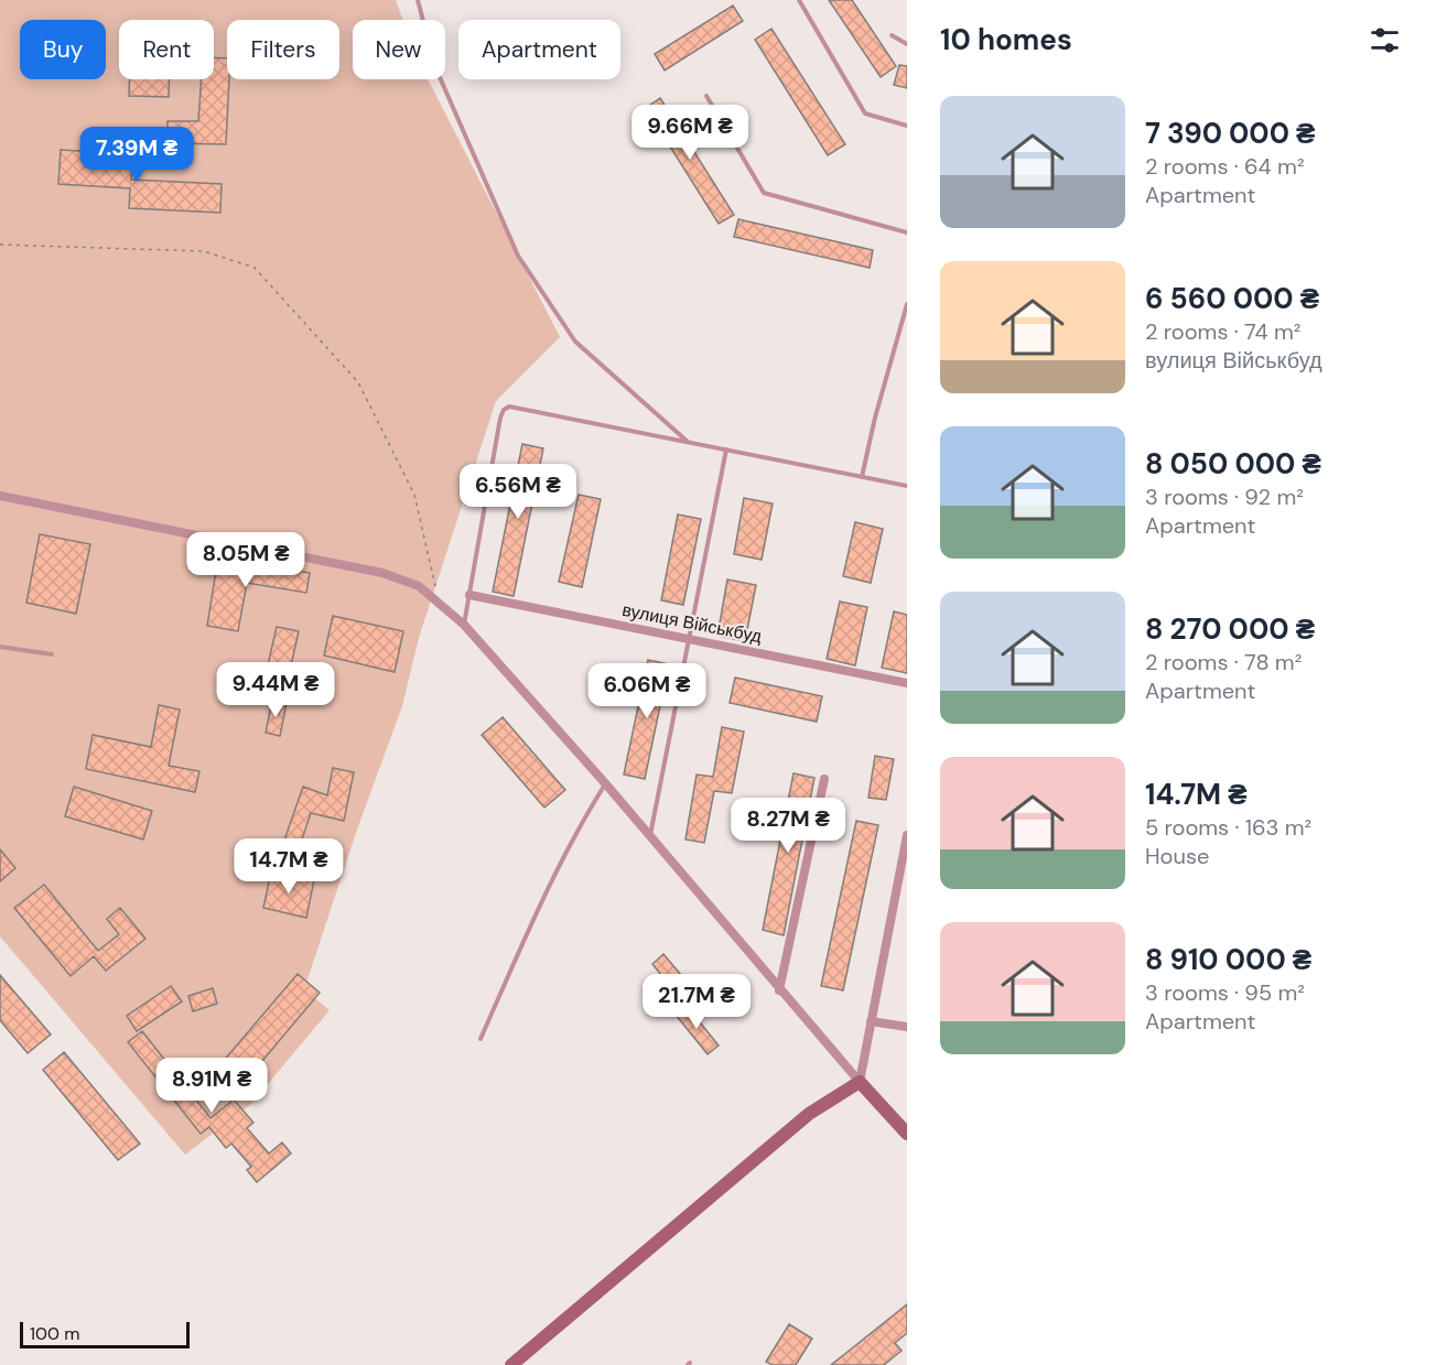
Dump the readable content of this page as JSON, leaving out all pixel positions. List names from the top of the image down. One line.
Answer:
{"streets":{"street":["вулиця Військбуд"]},"scale_bar":"100 m","page":{"heading":"10 homes","chip":["Buy","Rent","Filters","New","Apartment"],"list":[{"name":"7 390 000 ₴","note":"2 rooms · 64 m² · Apartment"},{"name":"6 560 000 ₴","note":"2 rooms · 74 m² · вулиця Військбуд"},{"name":"8 050 000 ₴","note":"3 rooms · 92 m² · Apartment"},{"name":"8 270 000 ₴","note":"2 rooms · 78 m² · Apartment"},{"name":"14.7M ₴","note":"5 rooms · 163 m² · House"},{"name":"8 910 000 ₴","note":"3 rooms · 95 m² · Apartment"}],"price":["9.66M ₴","7.39M ₴","6.56M ₴","8.05M ₴","9.44M ₴","6.06M ₴","8.27M ₴","14.7M ₴","21.7M ₴","8.91M ₴"],"scale":"100 m"}}
